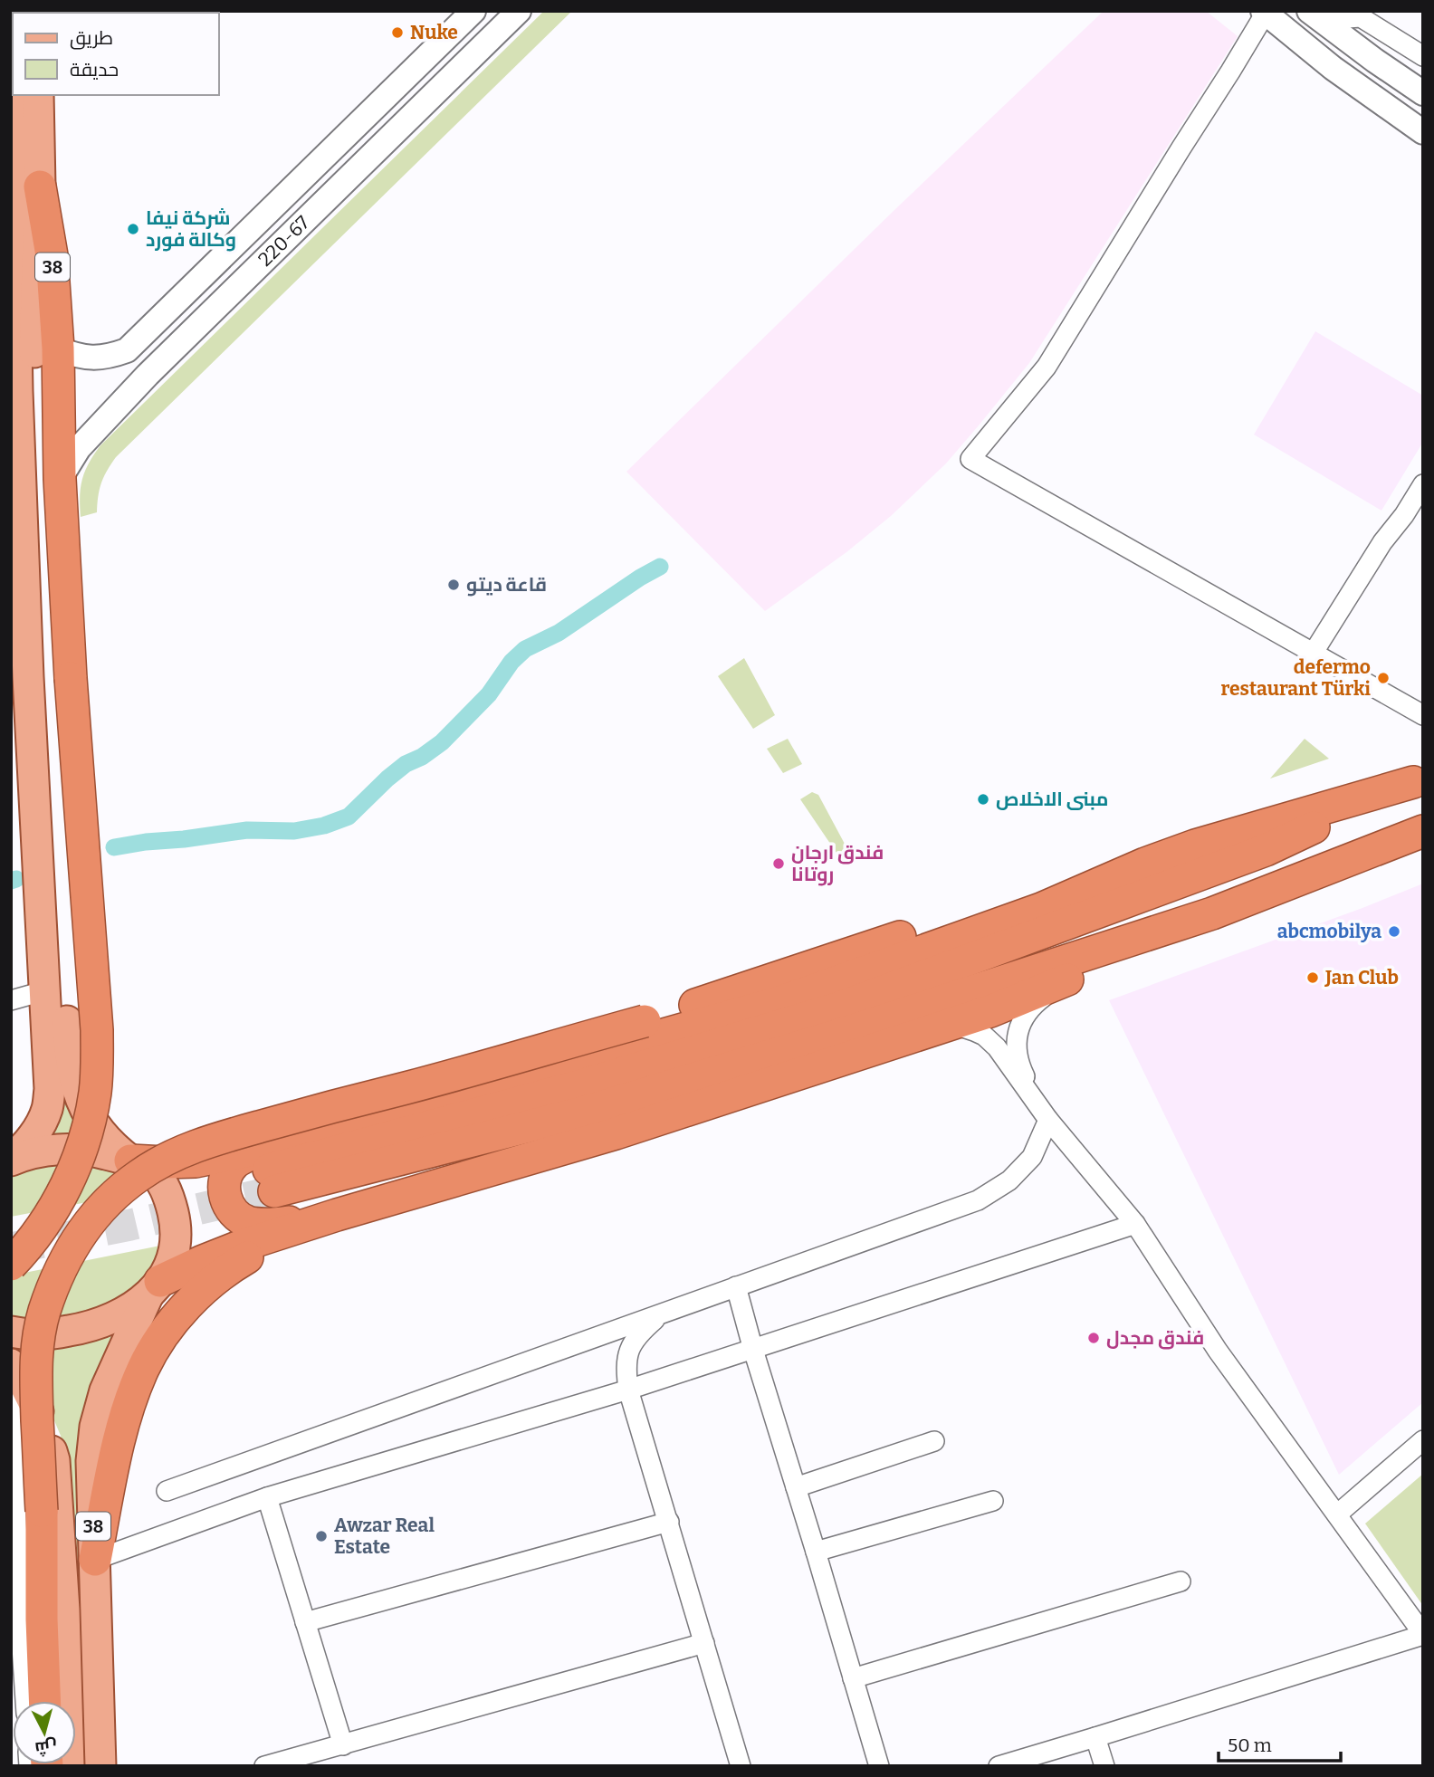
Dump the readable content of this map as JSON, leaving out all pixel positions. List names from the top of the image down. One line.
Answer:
{"streets":{"highway":["38"],"street":["220-67"]},"places":["Nuke","شركة نيفا وكالة فورد","قاعة ديتو","defermo restaurant Türki","مبنى الاخلاص","فندق ارجان روتانا","abcmobilya","Jan Club","فندق مجدل","Awzar Real Estate"],"legend":["طريق","حديقة"],"scale_bar":"50 m","north":"bottom"}
